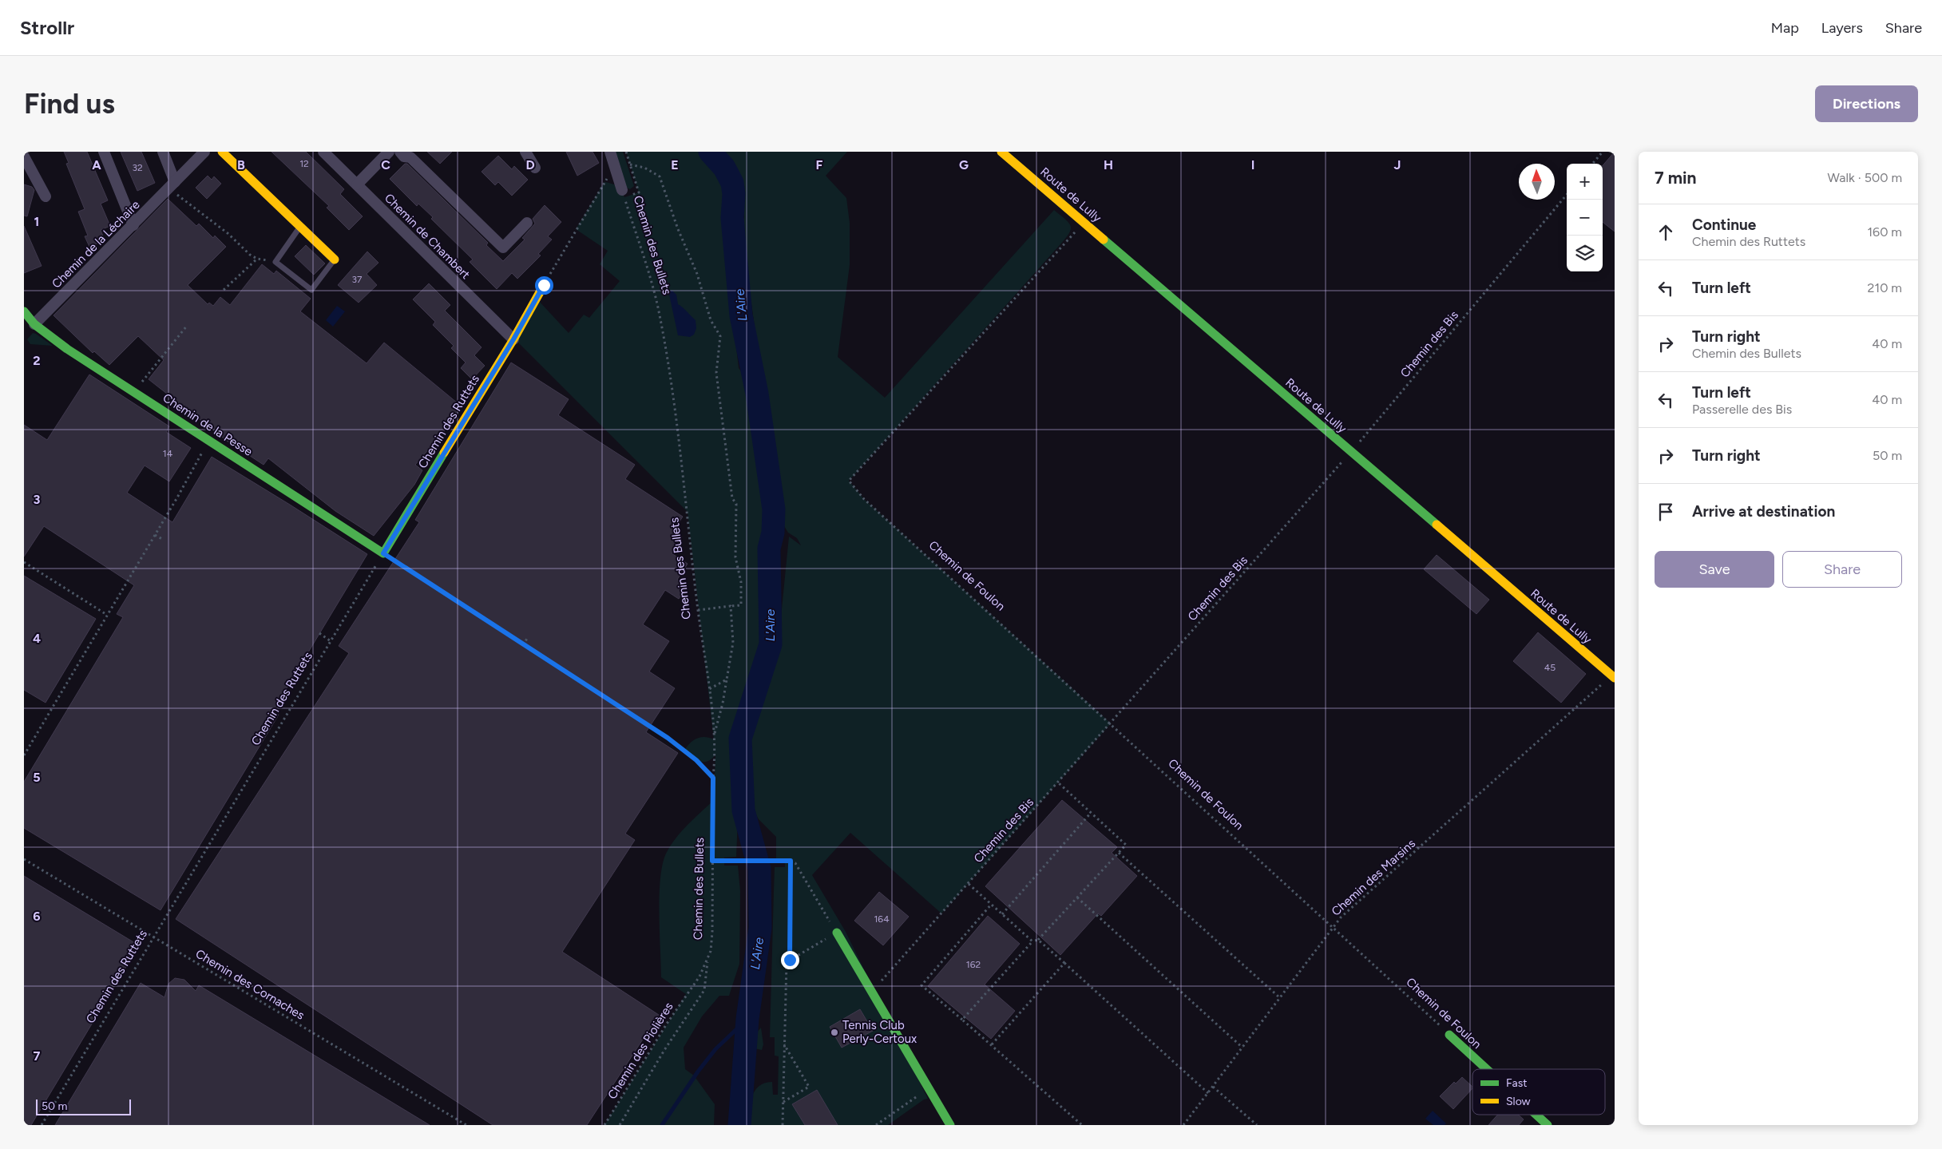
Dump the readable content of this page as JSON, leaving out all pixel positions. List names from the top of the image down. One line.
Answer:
{"streets":{"street":["Route de Lully","Chemin de Chambert","Chemin de la Léchaire","Chemin des Bullets","Chemin des Ruttets","Chemin de la Pesse","Chemin de Foulon"],"path":["Chemin des Bis","Chemin des Marsins","Chemin des Cornaches","Chemin des Piolières"]},"crossings":[["Route de Lully","Chemin des Bis"],["Route de Lully","Chemin des Marsins"],["Chemin de Chambert","Chemin des Ruttets"],["Chemin de la Léchaire","Chemin de la Pesse"],["Chemin des Bullets","Chemin des Piolières"],["Chemin des Bis","Chemin de Foulon"],["Chemin des Ruttets","Chemin de la Pesse"],["Chemin des Ruttets","Chemin des Cornaches"],["Chemin de Foulon","Chemin des Marsins"]],"water":["L'Aire"],"places":["Tennis Club Perly-Certoux"],"house_numbers":["12","32","37","14","45","164","162"],"legend":["Fast","Slow"],"scale_bar":"50 m","north":"top","page":{"header":"Strollr","nav":["Map","Layers","Share"],"buttons":["Directions",["Save","Share"]],"title":"Find us","heading":["7 min","Walk · 500 m"],"map_buttons":["+","−"],"list":[["Continue","Chemin des Ruttets","160 m"],["Turn left","210 m"],["Turn right","Chemin des Bullets","40 m"],["Turn left","Passerelle des Bis","40 m"],["Turn right","50 m"],"Arrive at destination"],"scale":"50 m"},"grid":{"columns":["A","B","C","D","E","F","G","H","I","J"],"rows":["1","2","3","4","5","6","7"]}}
